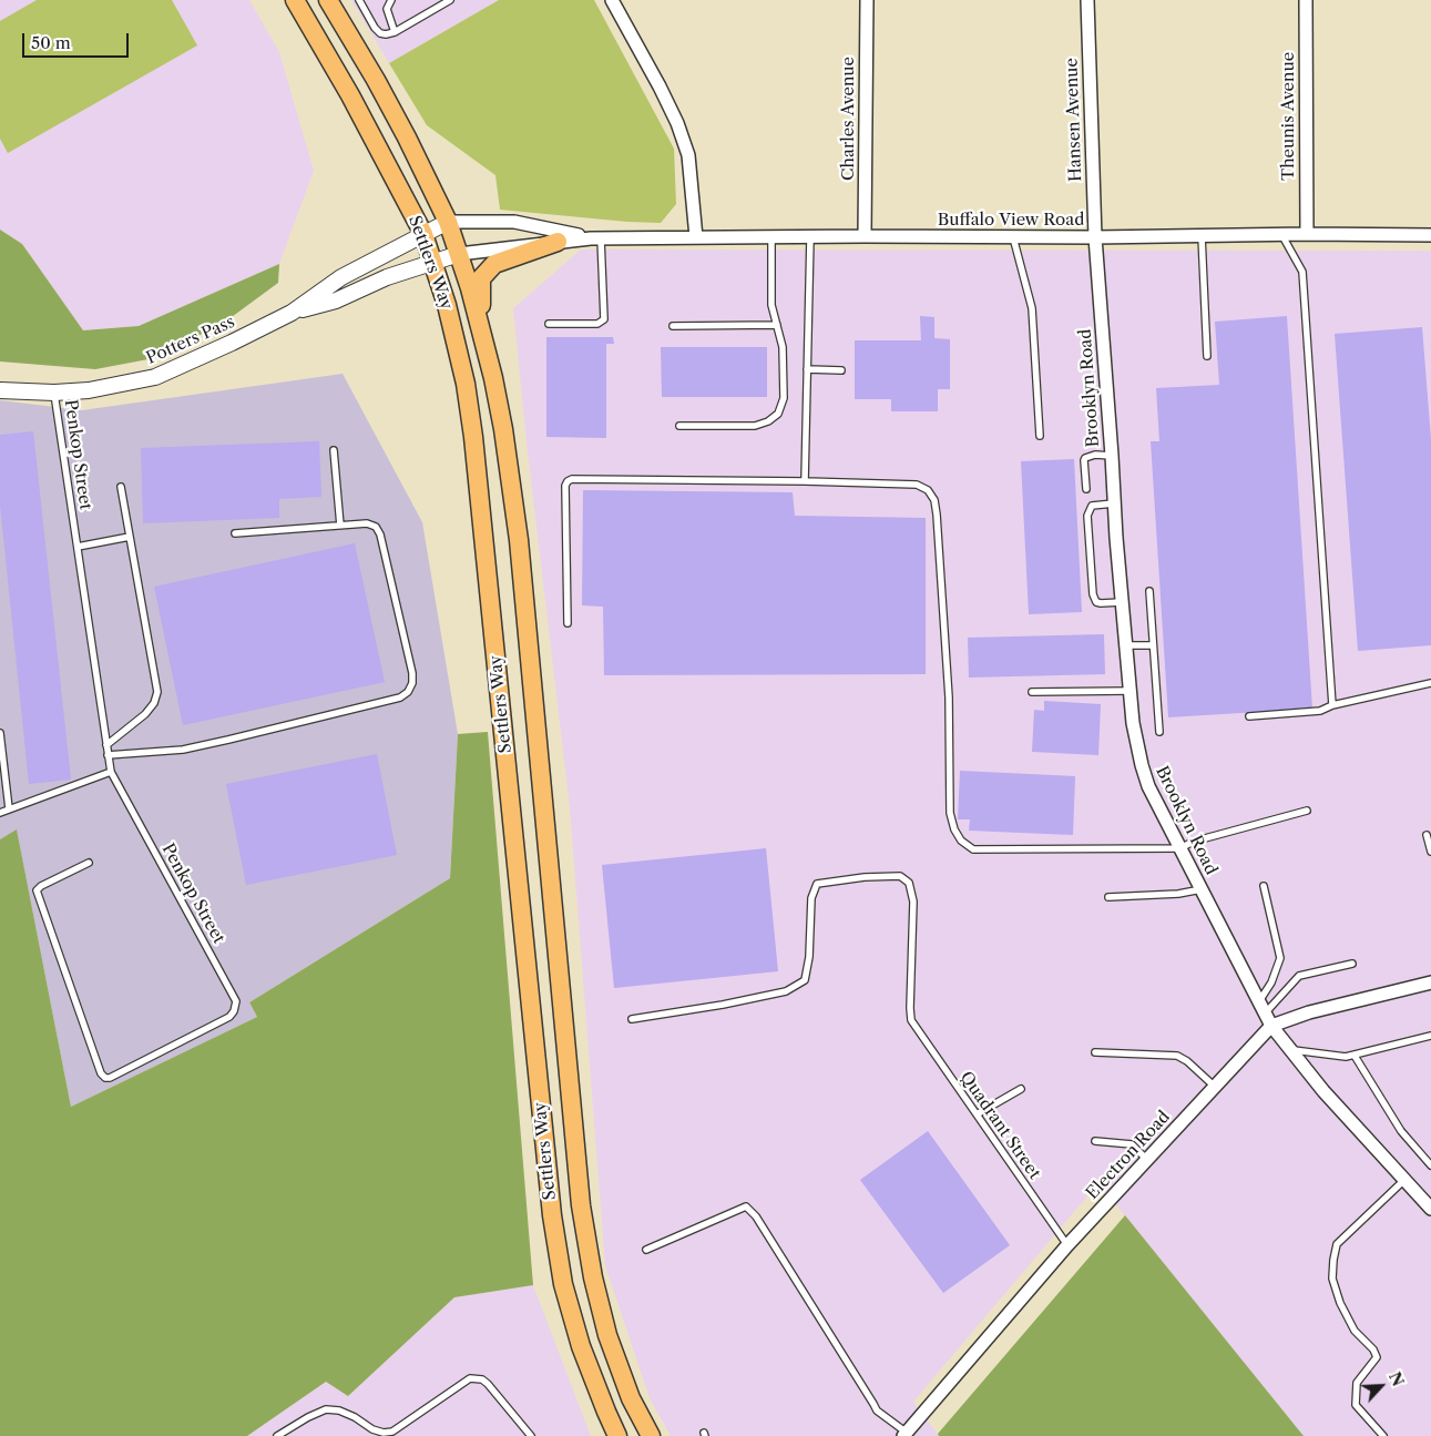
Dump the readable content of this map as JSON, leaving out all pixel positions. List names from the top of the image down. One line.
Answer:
{"streets":{"main road":["Settlers Way"],"street":["Theunis Avenue","Charles Avenue","Hansen Avenue","Buffalo View Road","Potters Pass","Brooklyn Road","Electron Road"],"lane":["Penkop Street","Quadrant Street"]},"crossings":[["Theunis Avenue","Buffalo View Road"],["Charles Avenue","Buffalo View Road"],["Hansen Avenue","Buffalo View Road"],["Hansen Avenue","Brooklyn Road"],["Buffalo View Road","Settlers Way"],["Buffalo View Road","Potters Pass"],["Buffalo View Road","Brooklyn Road"],["Settlers Way","Potters Pass"],["Potters Pass","Penkop Street"],["Brooklyn Road","Electron Road"],["Quadrant Street","Electron Road"]],"scale_bar":"50 m","north":"top right"}
